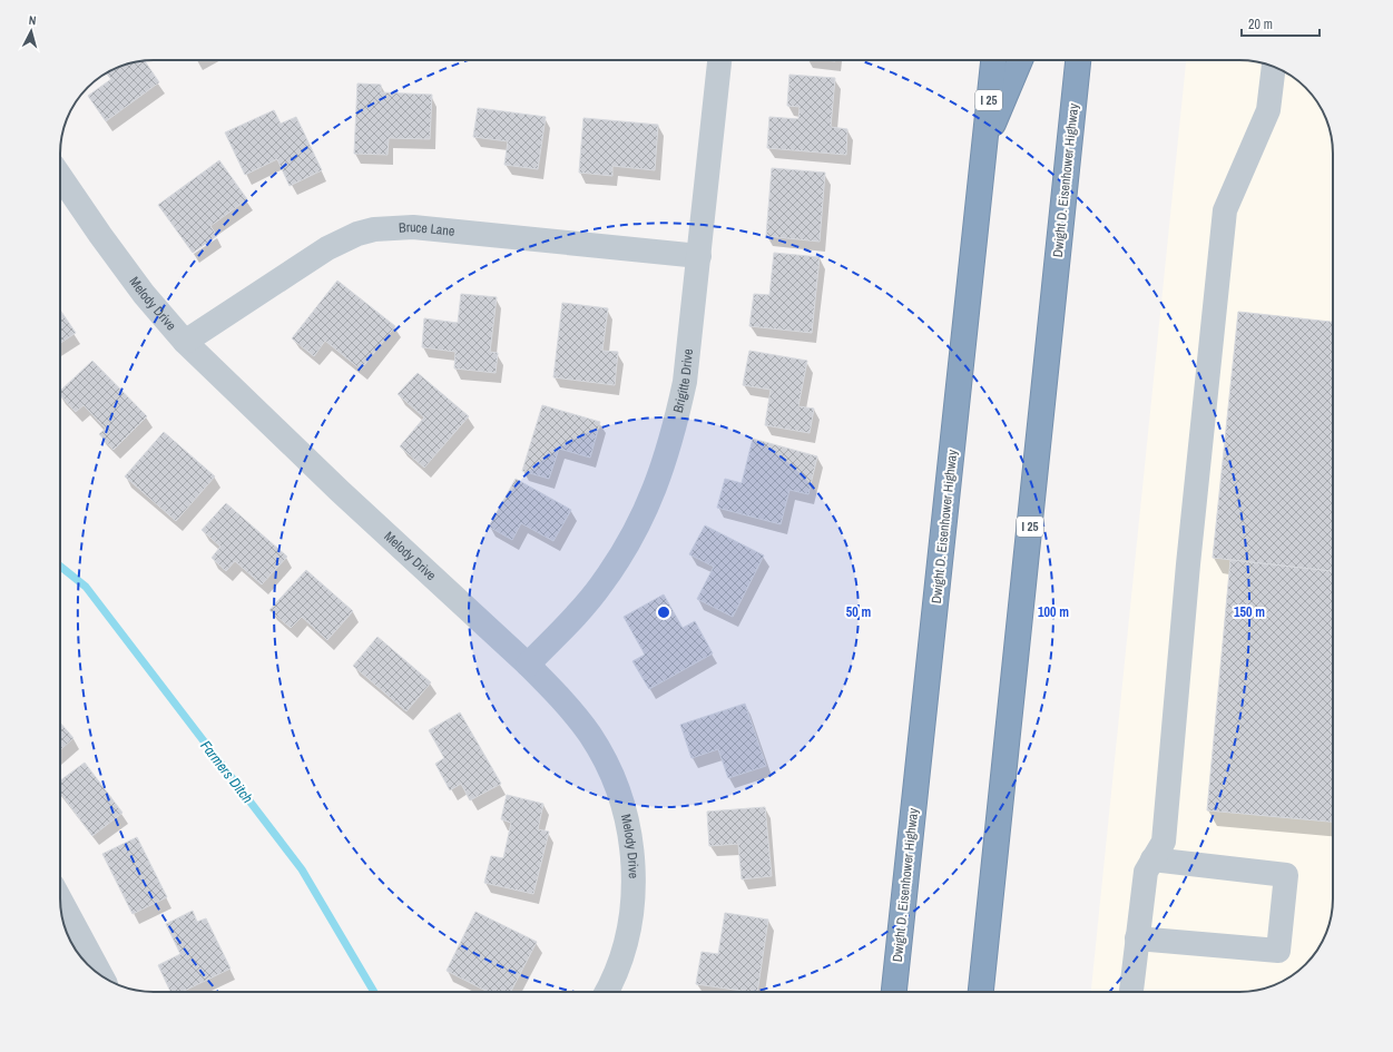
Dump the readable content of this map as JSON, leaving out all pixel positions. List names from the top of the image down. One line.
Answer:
{"streets":{"highway":["I 25","Dwight D. Eisenhower Highway"],"street":["Bruce Lane","Melody Drive","Brigitte Drive"]},"crossings":[["Bruce Lane","Melody Drive"],["Bruce Lane","Brigitte Drive"],["Melody Drive","Brigitte Drive"]],"water":["Farmers Ditch"],"scale_bar":"20 m","north":"top","rings":["50 m","100 m","150 m"]}
